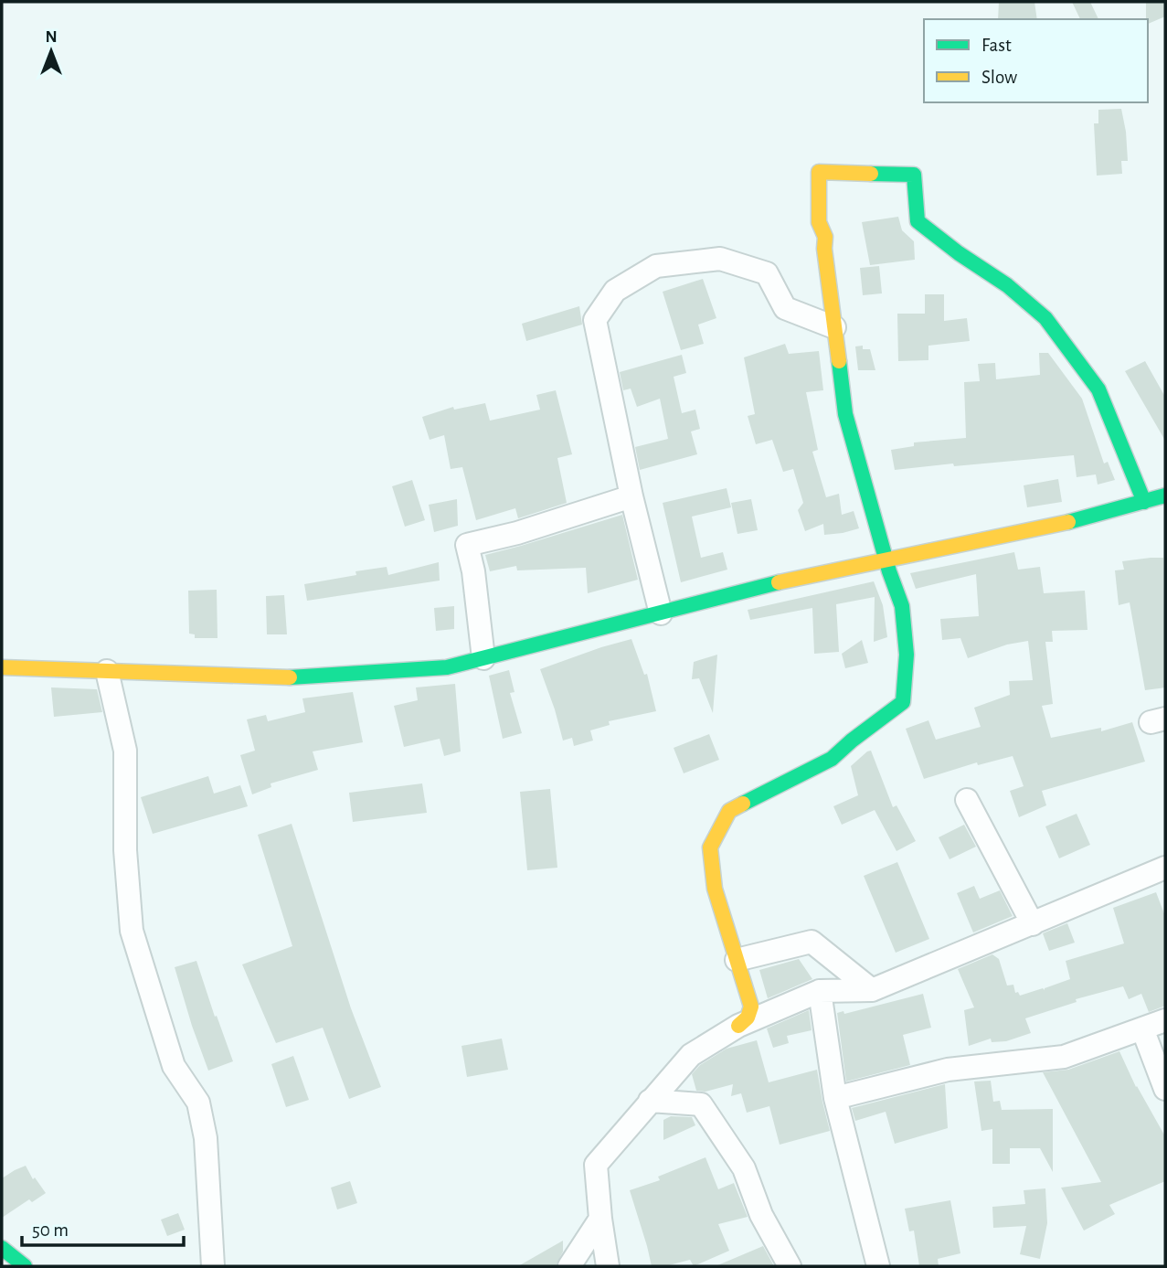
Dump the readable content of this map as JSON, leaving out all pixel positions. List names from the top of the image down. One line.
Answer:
{"legend":["Fast","Slow"],"scale_bar":"50 m","north":"top"}
